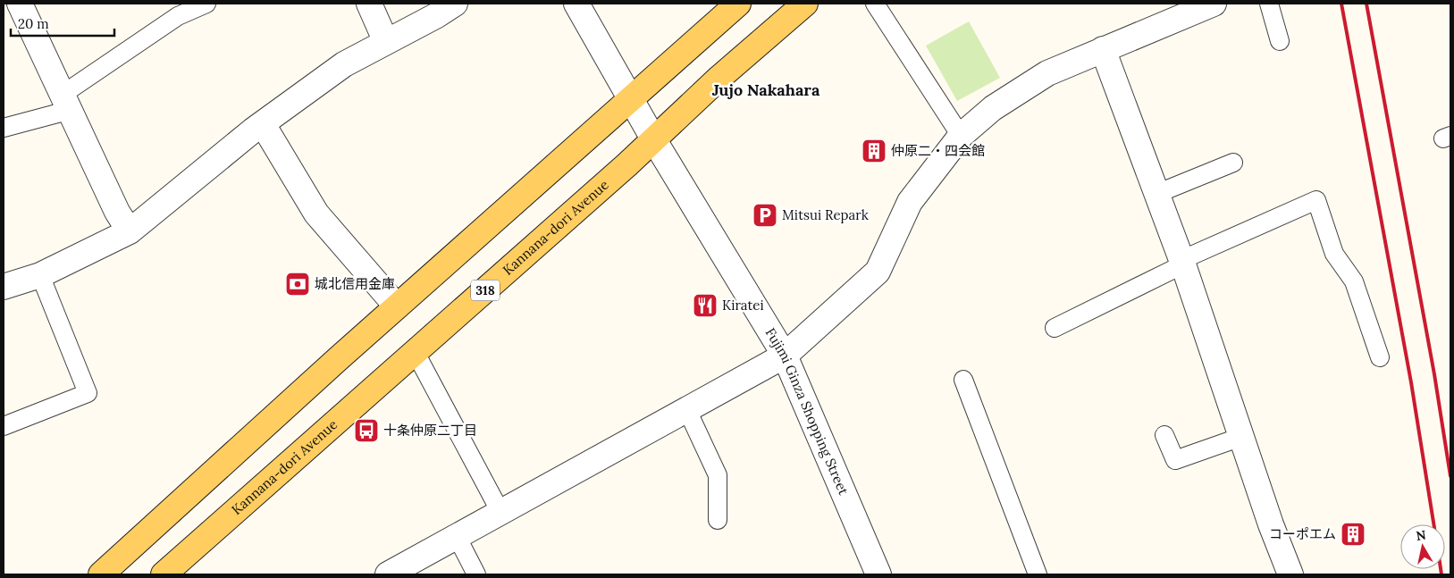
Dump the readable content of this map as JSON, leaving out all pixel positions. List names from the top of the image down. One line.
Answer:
{"streets":{"main road":["Kannana-dori Avenue","318"],"street":["Fujimi Ginza Shopping Street"]},"crossings":[["Kannana-dori Avenue","Fujimi Ginza Shopping Street"]],"districts":["Jujo Nakahara"],"places":{"building":["仲原二・四会館","コーポエム"],"parking":["Mitsui Repark"],"bank":["城北信用金庫"],"restaurant":["Kiratei"],"bus stop":["十条仲原二丁目"]},"scale_bar":"20 m","north":"top"}
